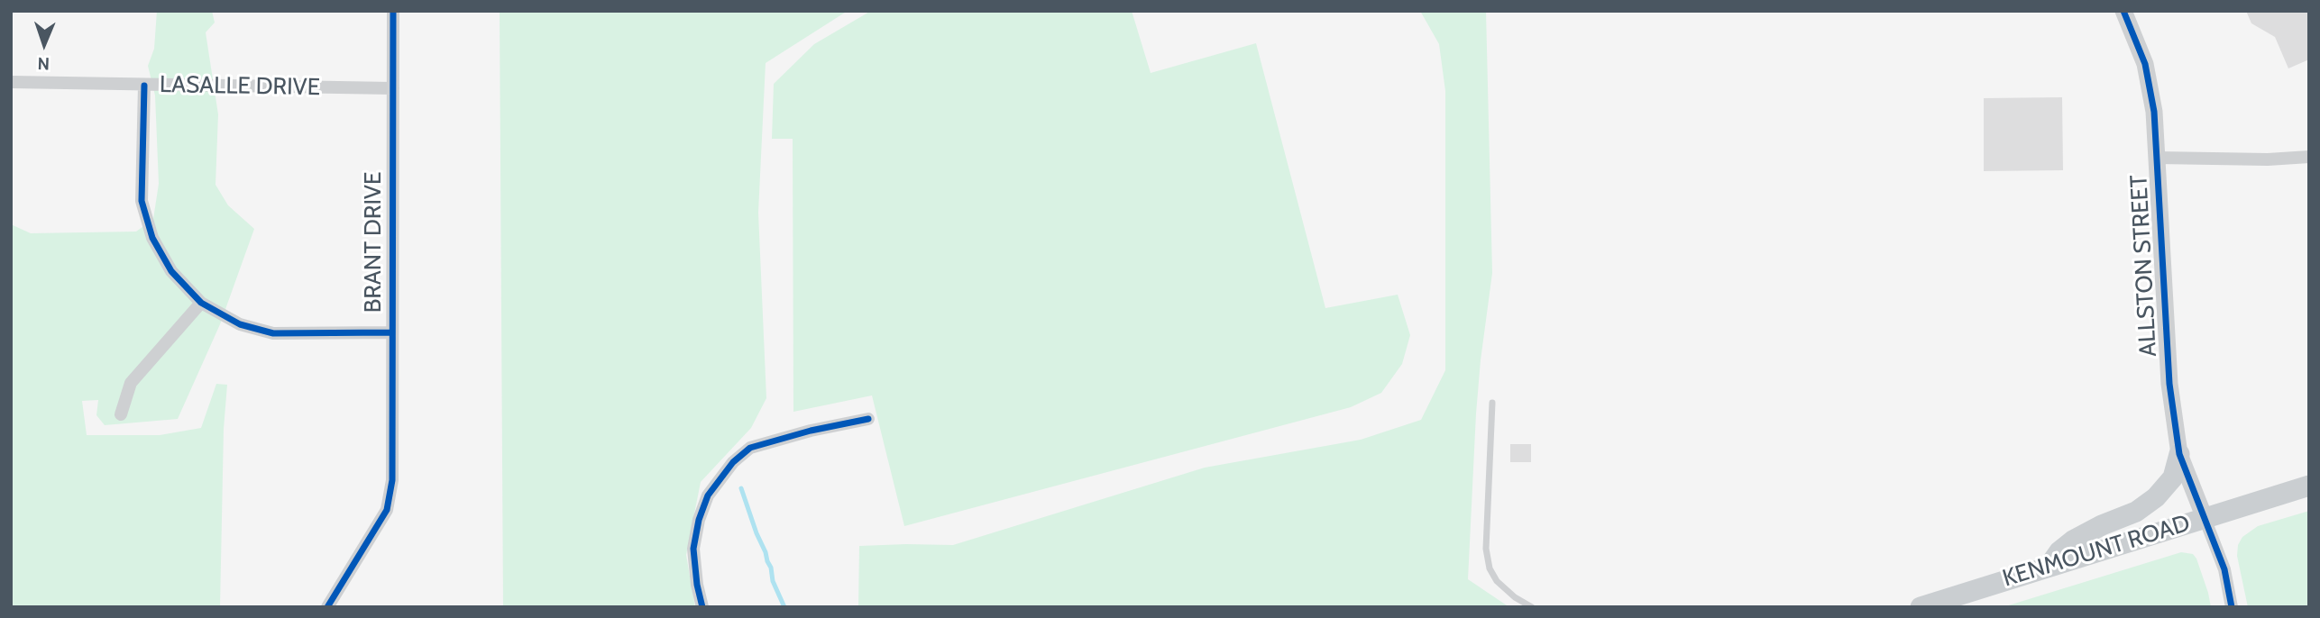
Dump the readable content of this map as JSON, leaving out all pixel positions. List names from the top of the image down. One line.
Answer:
{"streets":{"main road":["KENMOUNT ROAD"],"street":["LASALLE DRIVE","BRANT DRIVE","ALLSTON STREET"]},"crossings":[["LASALLE DRIVE","BRANT DRIVE"],["ALLSTON STREET","KENMOUNT ROAD"]],"north":"bottom"}
